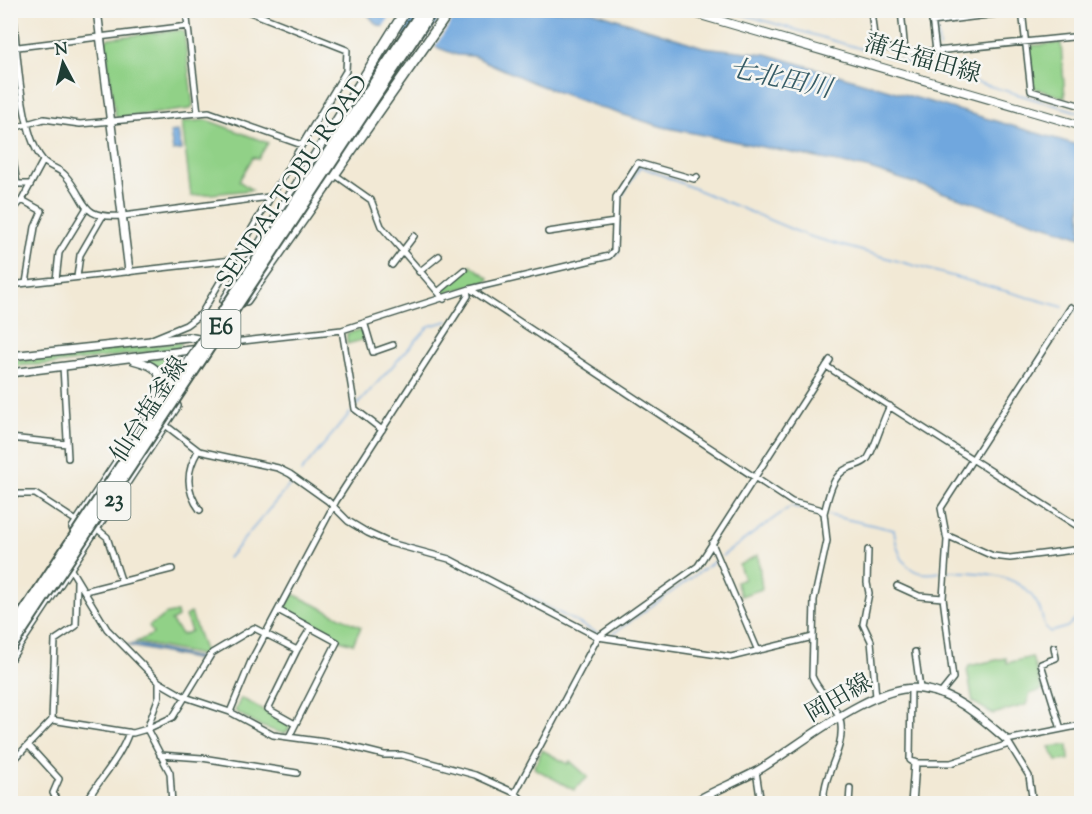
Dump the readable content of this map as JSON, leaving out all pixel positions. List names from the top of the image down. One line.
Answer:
{"streets":{"highway":["SENDAI-TOBU ROAD","E6"],"main road":["蒲生福田線","仙台塩釜線","23"],"street":["岡田線"]},"water":["七北田川"],"north":"top"}
